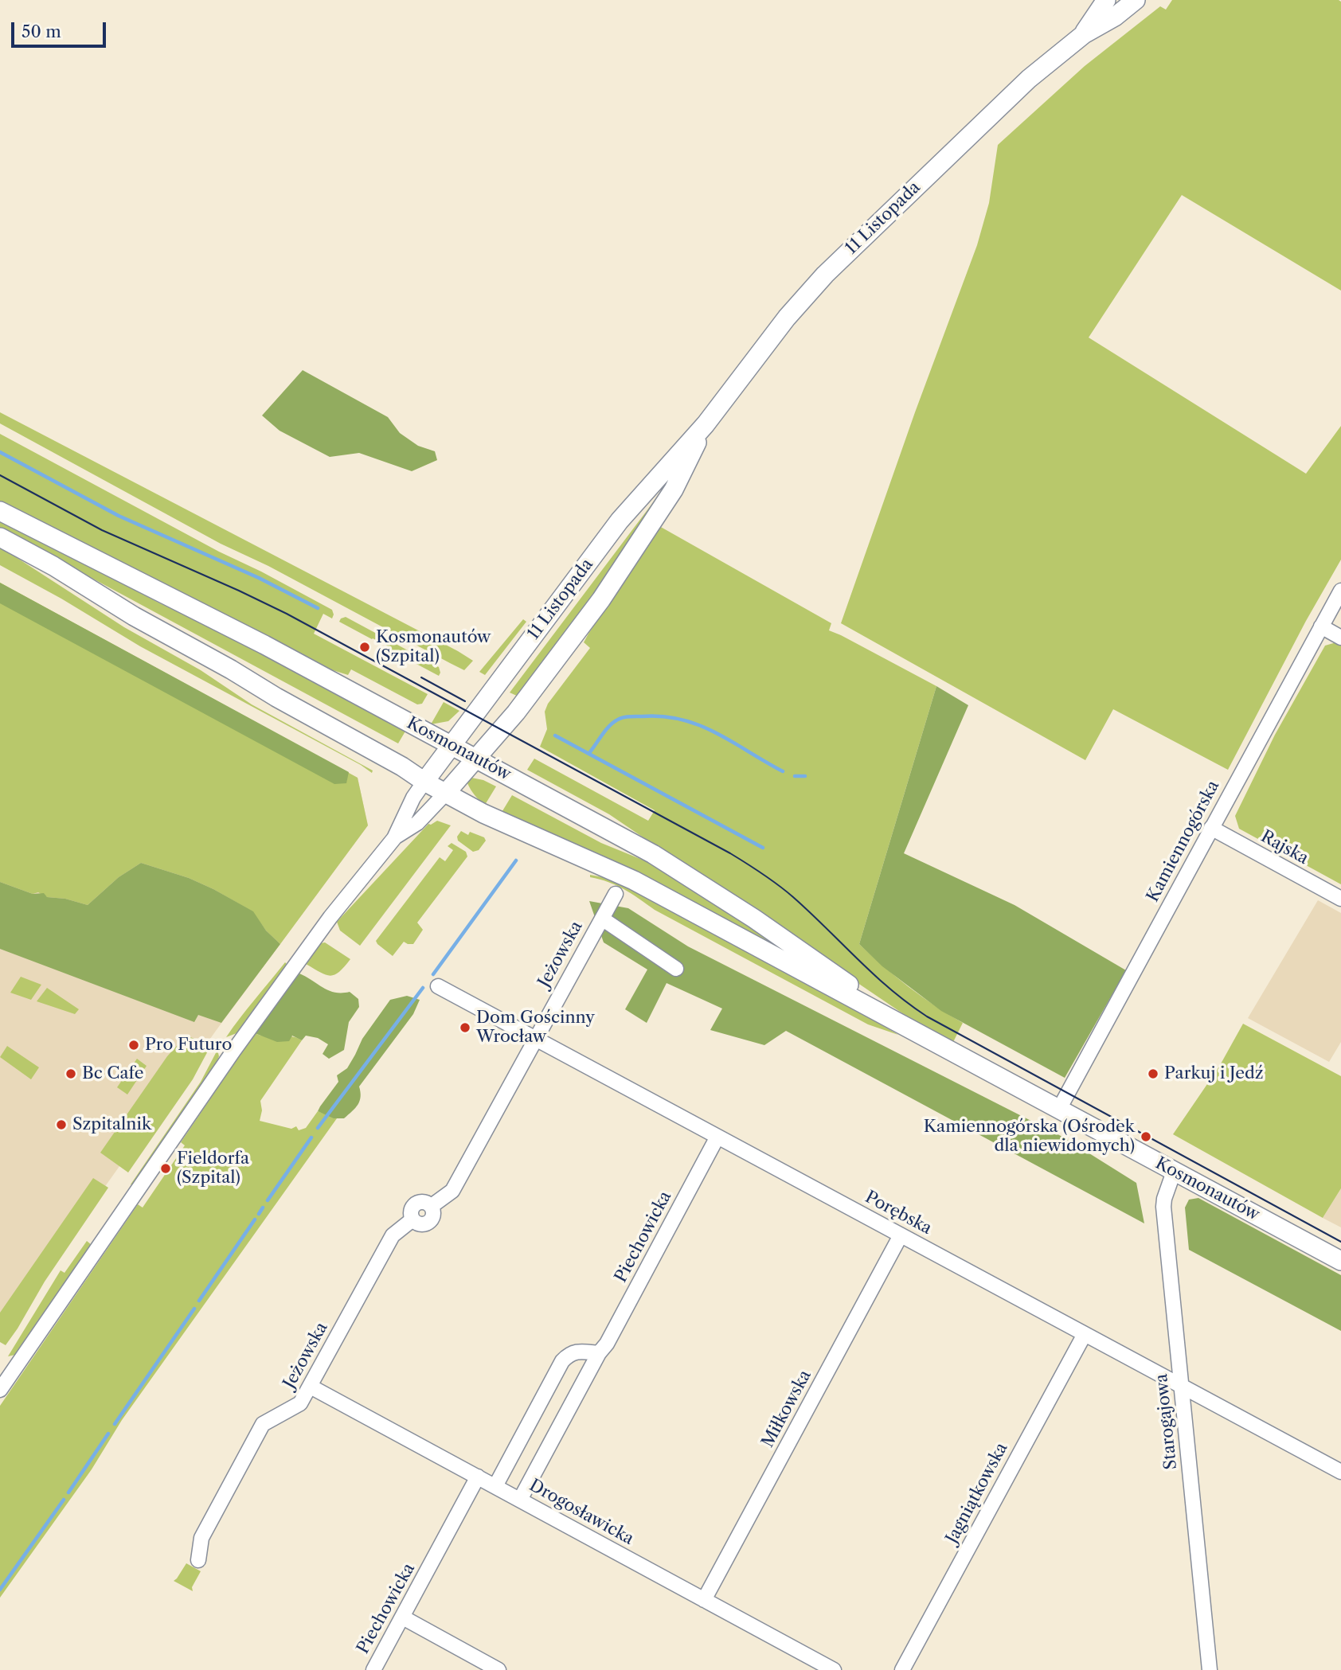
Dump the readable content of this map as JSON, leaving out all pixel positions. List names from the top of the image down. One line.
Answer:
{"streets":{"main road":["11 Listopada","Kosmonautów"],"street":["Kamiennogórska","Rajska","Jeżowska","Porębska","Piechowicka","Miłkowska","Starogajowa","Jagniątkowska","Drogosławicka"]},"crossings":[["11 Listopada","Kosmonautów"],["Kosmonautów","Kamiennogórska"],["Kosmonautów","Starogajowa"],["Kamiennogórska","Rajska"],["Jeżowska","Porębska"],["Jeżowska","Drogosławicka"],["Porębska","Piechowicka"],["Porębska","Miłkowska"],["Porębska","Starogajowa"],["Porębska","Jagniątkowska"],["Piechowicka","Drogosławicka"],["Miłkowska","Drogosławicka"]],"places":["Kosmonautów (Szpital)","Dom Gościnny Wrocław","Pro Futuro","Bc Cafe","Parkuj i Jedź","Szpitalnik","Kamiennogórska (Ośrodek dla niewidomych)","Fieldorfa (Szpital)"],"scale_bar":"50 m"}
